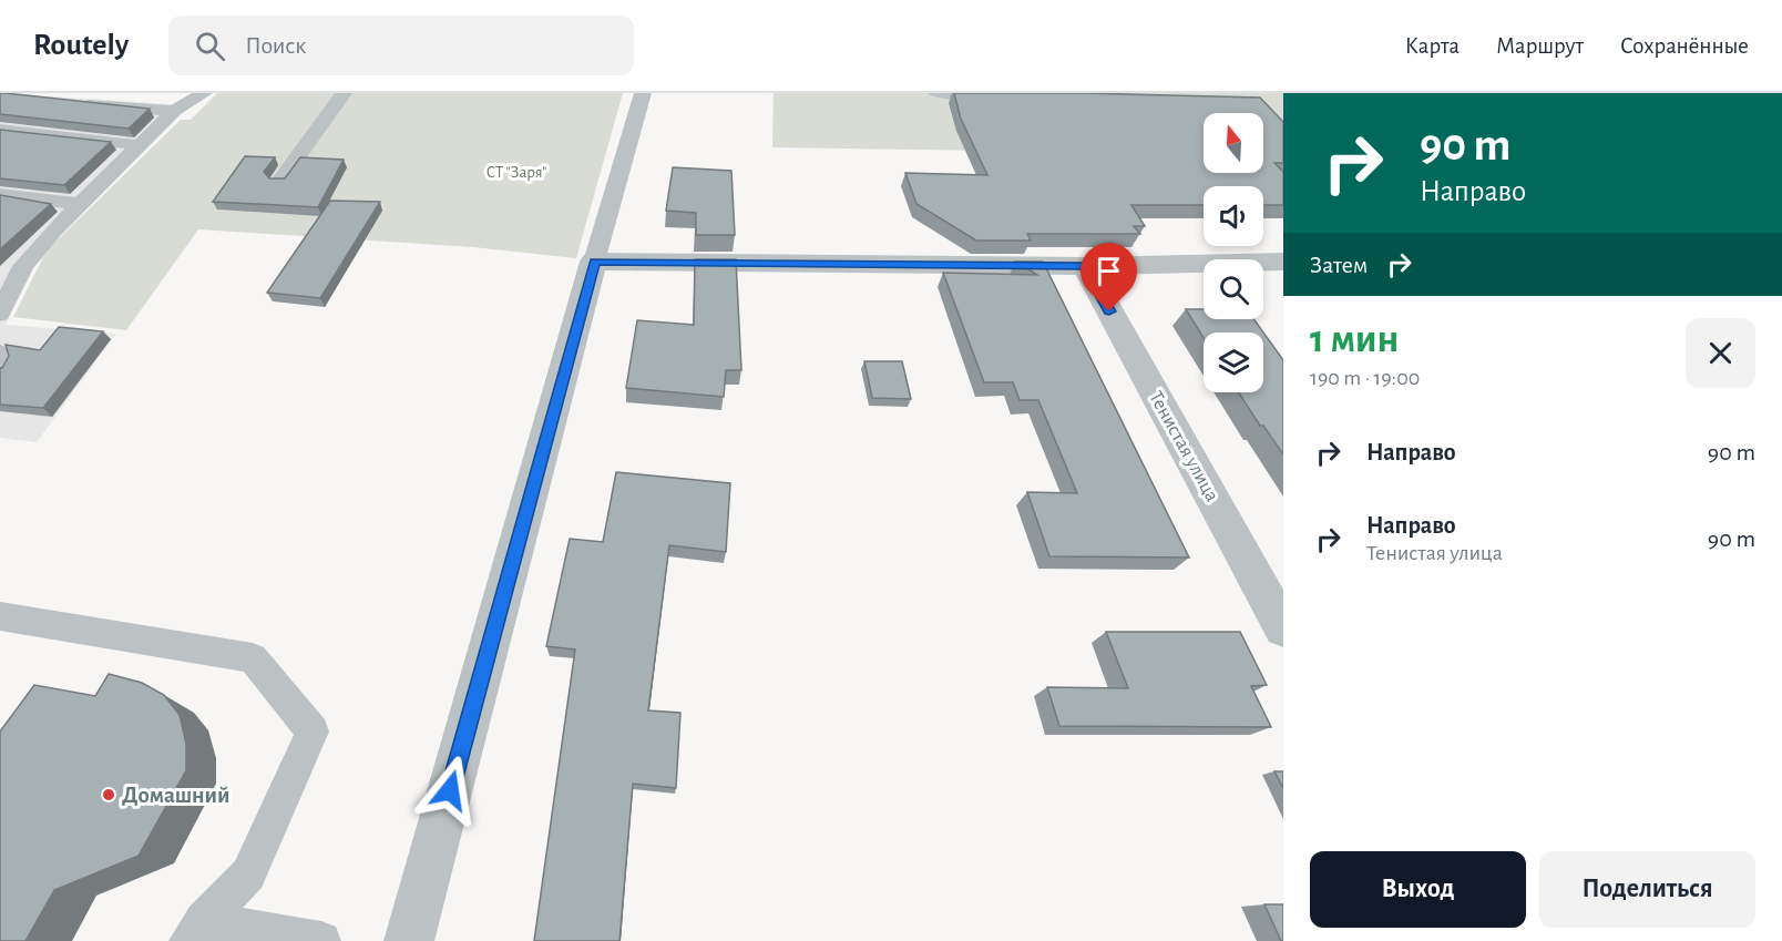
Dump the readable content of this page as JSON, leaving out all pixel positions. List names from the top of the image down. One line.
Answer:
{"streets":{"street":["Тенистая улица"]},"parks":["СТ \"Заря\""],"places":["Домашний"],"north":"top","page":{"header":"Routely","search":"Поиск","nav":["Карта","Маршрут","Сохранённые"],"turn":["90 m","Направо"],"then":"Затем","heading":["1 мин","190 m · 19:00"],"list":[{"name":"Направо","value":"90 m"},{"name":"Направо","note":"Тенистая улица","value":"90 m"}],"buttons":["Выход","Поделиться"]}}
